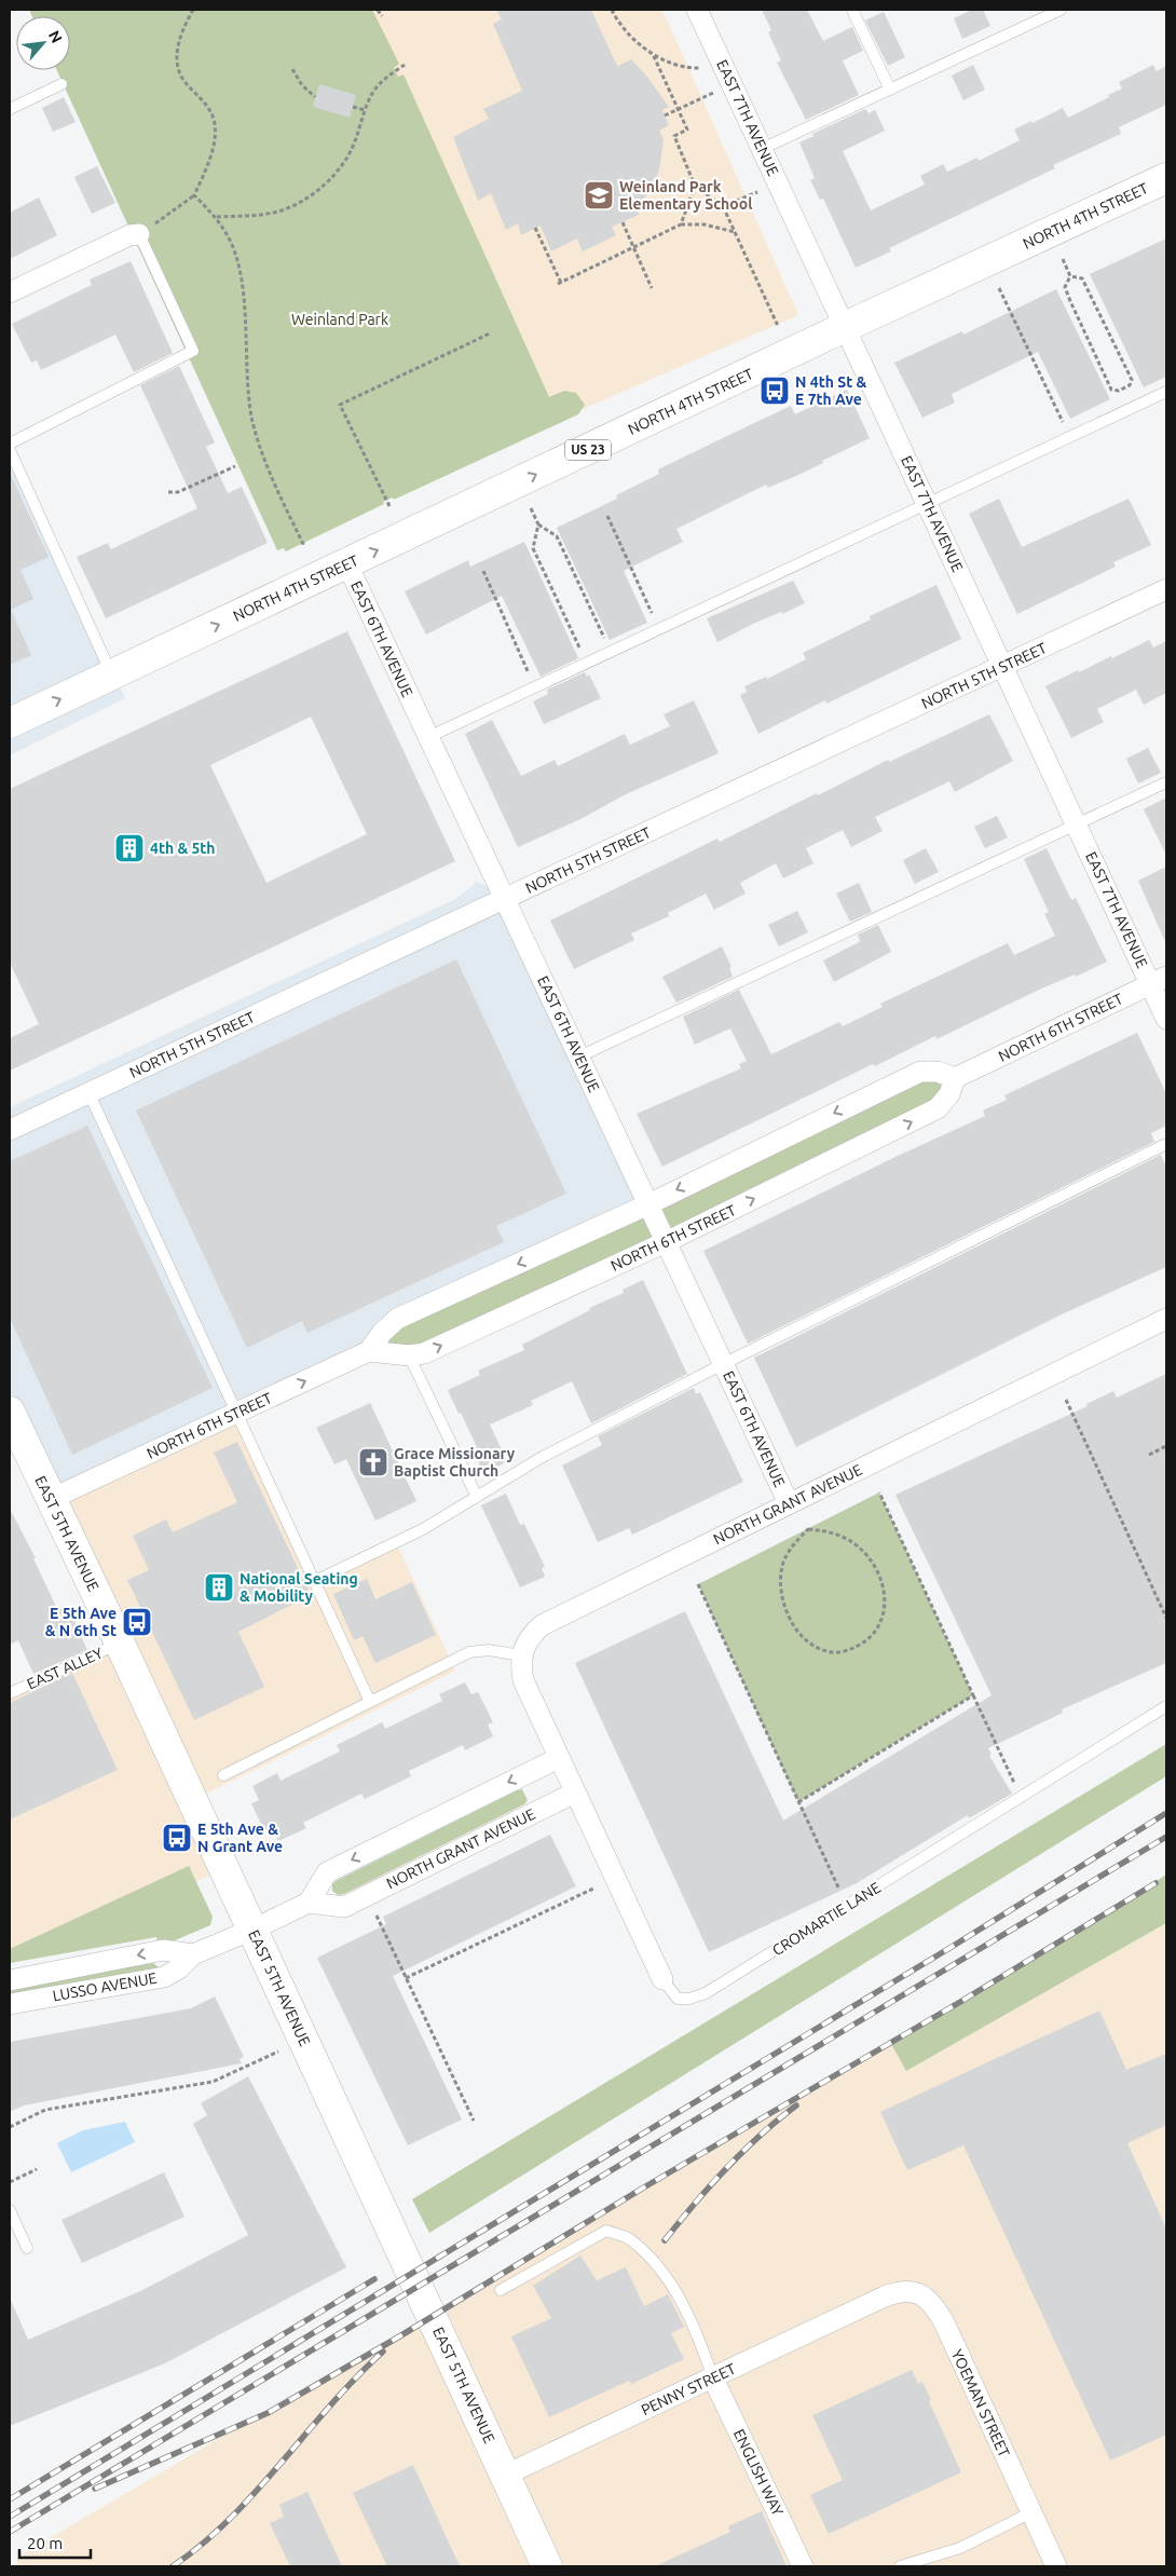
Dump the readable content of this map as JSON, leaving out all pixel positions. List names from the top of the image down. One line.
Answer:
{"streets":{"main road":["NORTH 4TH STREET","US 23","EAST 5TH AVENUE"],"street":["EAST 7TH AVENUE","EAST 6TH AVENUE","NORTH 5TH STREET","NORTH 6TH STREET","NORTH GRANT AVENUE","CROMARTIE LANE","LUSSO AVENUE","PENNY STREET","YOEMAN STREET","ENGLISH WAY"],"lane":["EAST ALLEY"]},"crossings":[["EAST 7TH AVENUE","NORTH 4TH STREET"],["EAST 7TH AVENUE","NORTH 5TH STREET"],["EAST 7TH AVENUE","NORTH 6TH STREET"],["NORTH 4TH STREET","EAST 6TH AVENUE"],["EAST 6TH AVENUE","NORTH 5TH STREET"],["EAST 6TH AVENUE","NORTH 6TH STREET"],["EAST 6TH AVENUE","NORTH GRANT AVENUE"],["NORTH 6TH STREET","EAST 5TH AVENUE"],["NORTH GRANT AVENUE","CROMARTIE LANE"],["EAST 5TH AVENUE","EAST ALLEY"],["EAST 5TH AVENUE","LUSSO AVENUE"],["EAST 5TH AVENUE","PENNY STREET"],["PENNY STREET","YOEMAN STREET"],["PENNY STREET","ENGLISH WAY"]],"one_way":["NORTH 4TH STREET"],"parks":["Weinland Park"],"places":{"school or university":["Weinland Park Elementary School"],"bus stop":["N 4th St & E 7th Ave","E 5th Ave & N 6th St","E 5th Ave & N Grant Ave"],"building":["4th & 5th","National Seating & Mobility"],"church":["Grace Missionary Baptist Church"]},"scale_bar":"20 m","north":"top right"}
